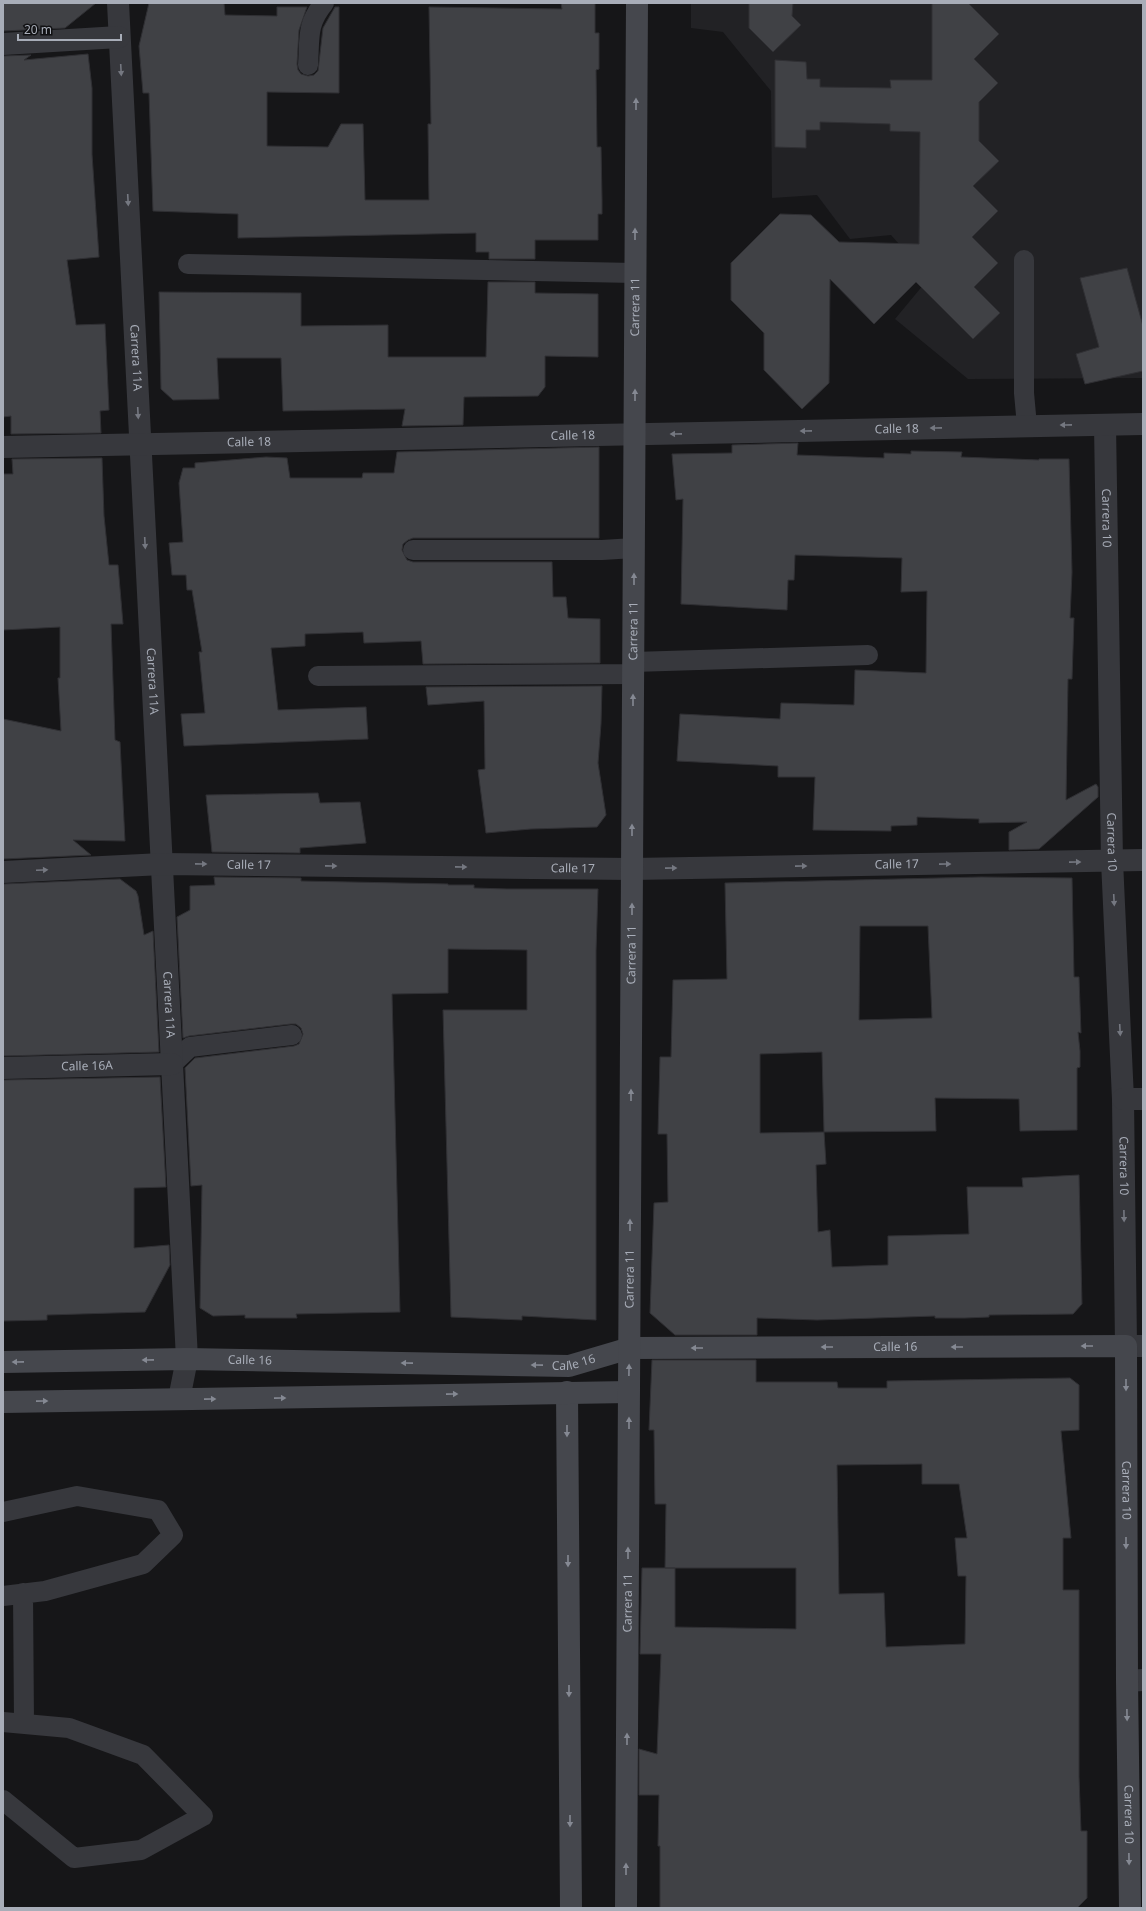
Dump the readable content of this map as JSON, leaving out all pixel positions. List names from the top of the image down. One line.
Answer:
{"streets":{"street":["Carrera 11","Carrera 11A","Calle 18","Carrera 10","Calle 17","Calle 16A","Calle 16"]},"crossings":[["Carrera 11","Calle 18"],["Carrera 11","Calle 17"],["Carrera 11","Calle 16"],["Carrera 11A","Calle 18"],["Carrera 11A","Calle 17"],["Carrera 11A","Calle 16A"],["Carrera 11A","Calle 16"],["Calle 18","Carrera 10"],["Carrera 10","Calle 17"],["Carrera 10","Calle 16"]],"one_way":["Carrera 11","Carrera 11A","Calle 18","Carrera 10","Calle 17"],"scale_bar":"20 m"}
